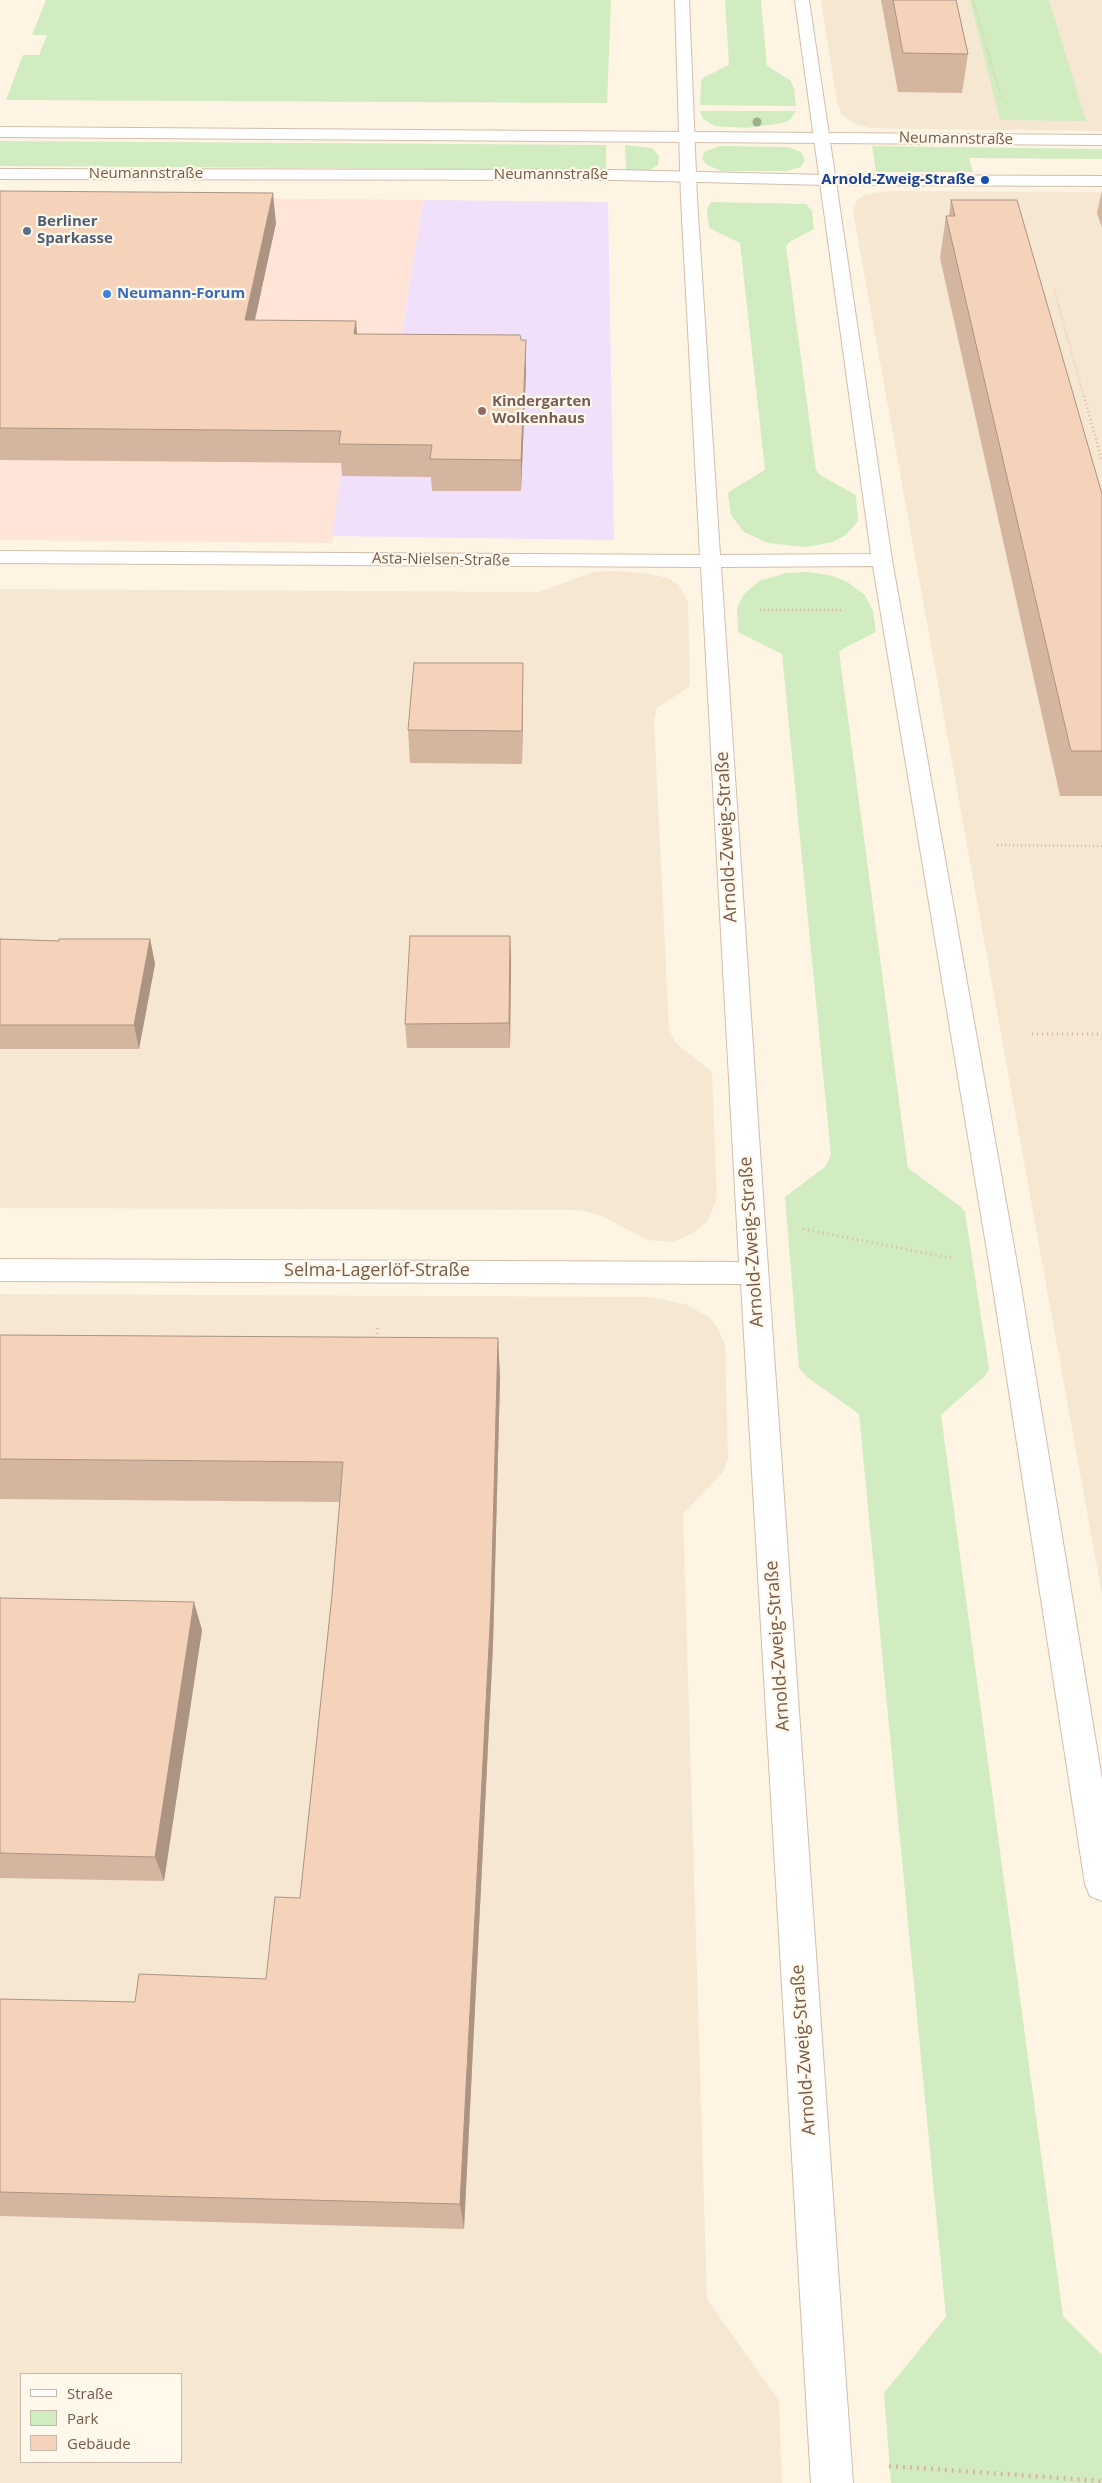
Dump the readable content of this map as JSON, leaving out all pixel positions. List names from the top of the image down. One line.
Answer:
{"streets":{"street":["Neumannstraße","Asta-Nielsen-Straße","Arnold-Zweig-Straße","Selma-Lagerlöf-Straße"]},"crossings":[["Neumannstraße","Arnold-Zweig-Straße"],["Asta-Nielsen-Straße","Arnold-Zweig-Straße"],["Arnold-Zweig-Straße","Selma-Lagerlöf-Straße"]],"places":["Arnold-Zweig-Straße","Berliner Sparkasse","Neumann-Forum","Kindergarten Wolkenhaus"],"legend":["Straße","Park","Gebäude"]}
